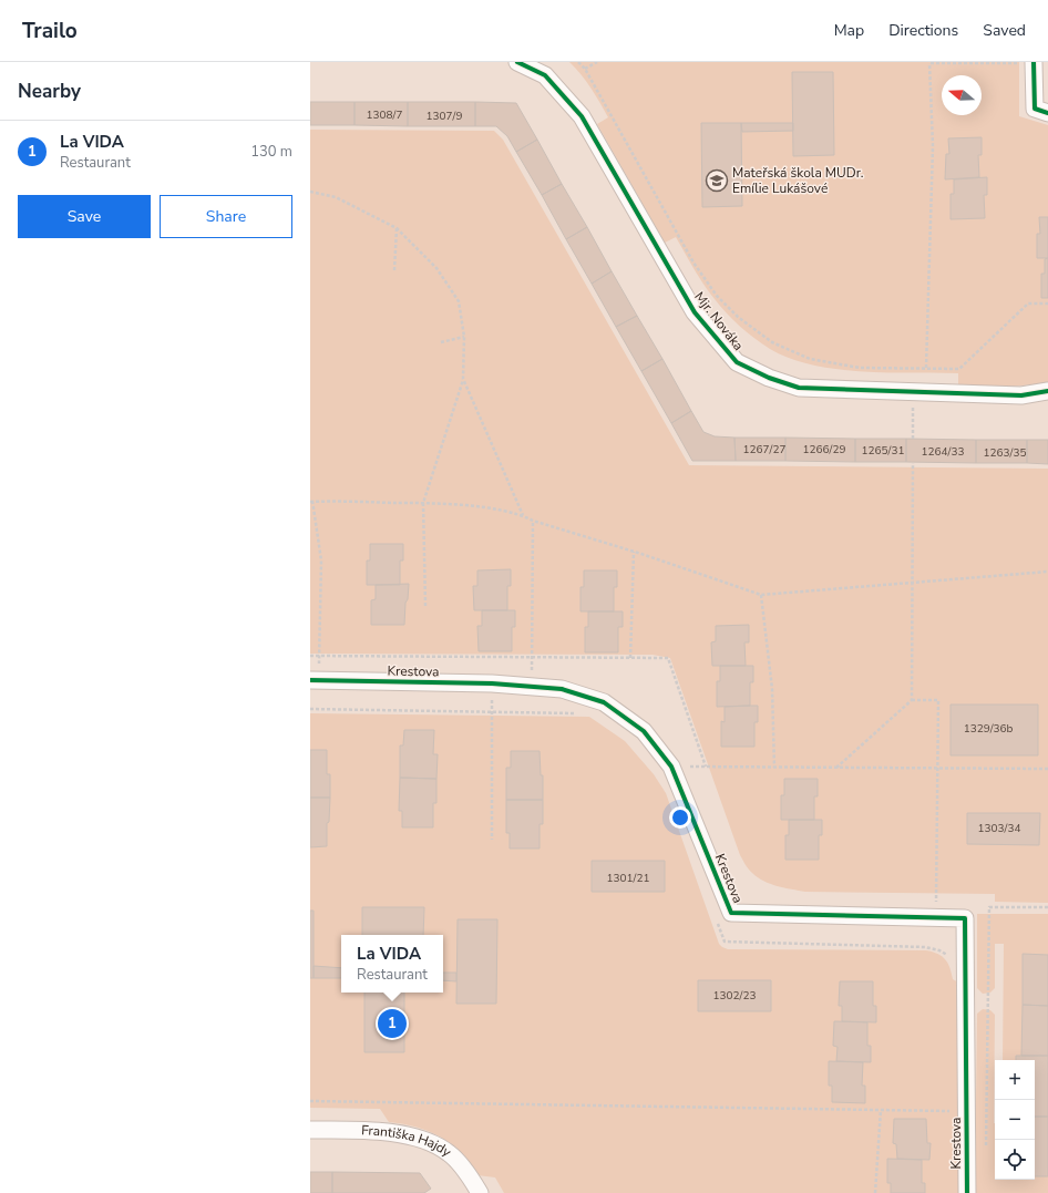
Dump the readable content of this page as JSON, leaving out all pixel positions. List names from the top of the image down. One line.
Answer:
{"streets":{"street":["Mjr. Nováka","Krestova","Františka Hajdy"]},"places":{"school or university":["Mateřská škola MUDr. Emílie Lukášové"]},"house_numbers":["1308/7","1307/9","1267/27","1266/29","1265/31","1264/33","1263/35","1329/36b","1303/34","1301/21","1302/23"],"north":"left","page":{"header":"Trailo","nav":["Map","Directions","Saved"],"heading":"Nearby","list":[{"mark":"1","name":"La VIDA","note":"Restaurant","value":"130 m"}],"buttons":["Save","Share"],"popup":["La VIDA","Restaurant"],"pins":"1","map_buttons":["+","−"]}}
